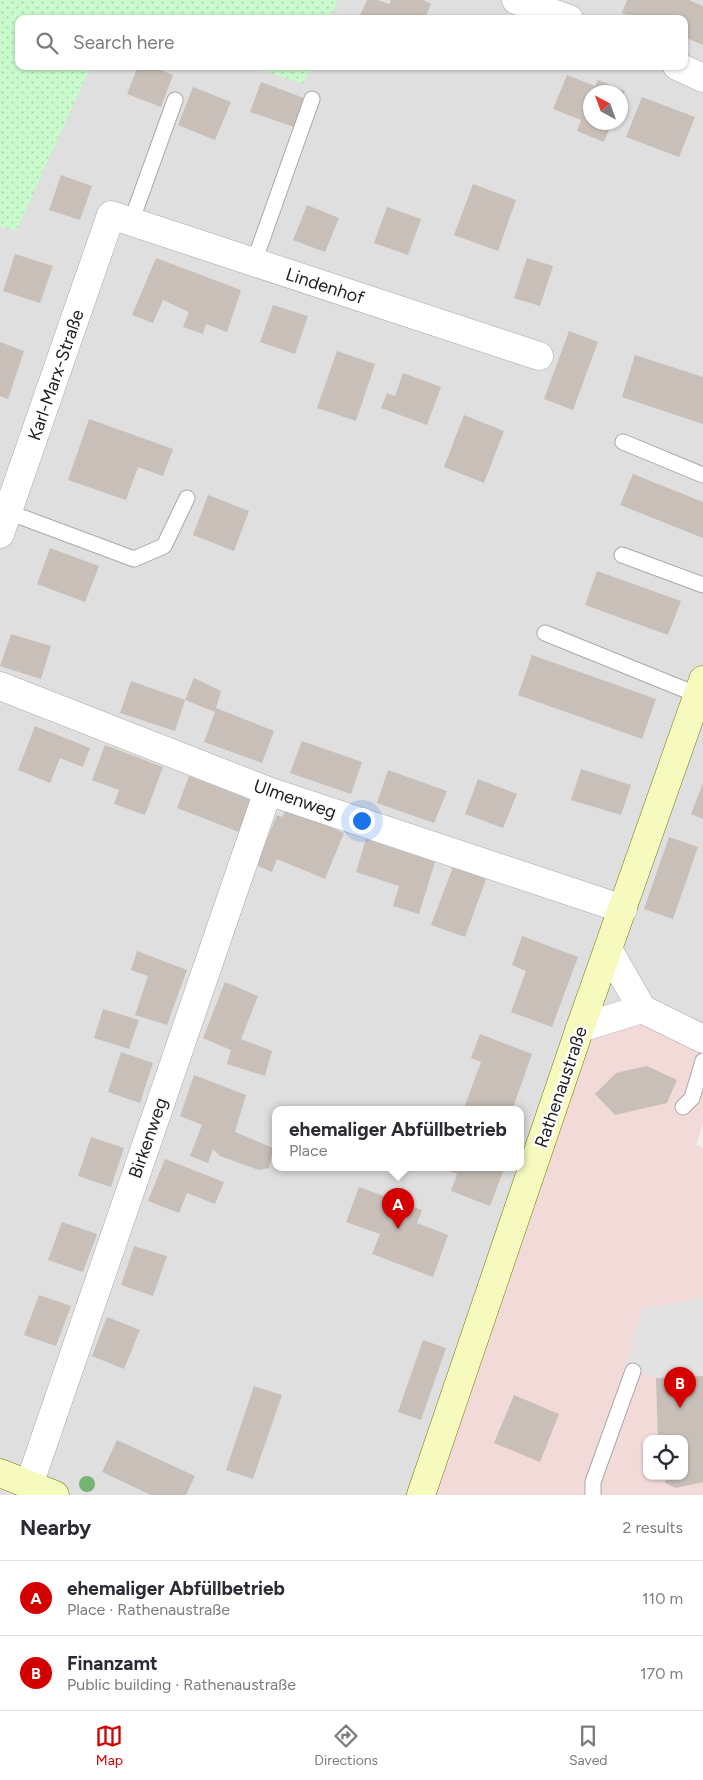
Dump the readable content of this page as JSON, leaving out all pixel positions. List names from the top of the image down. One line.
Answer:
{"streets":{"main road":["Rathenaustraße"],"street":["Lindenhof","Karl-Marx-Straße","Ulmenweg","Birkenweg"]},"crossings":[["Lindenhof","Karl-Marx-Straße"],["Ulmenweg","Rathenaustraße"],["Ulmenweg","Birkenweg"]],"north":"top left","page":{"search":"Search here","popup":["ehemaliger Abfüllbetrieb","Place"],"pins":["A","B"],"heading":["Nearby","2 results"],"list":[{"mark":"A","name":"ehemaliger Abfüllbetrieb","note":"Place · Rathenaustraße","value":"110 m"},{"mark":"B","name":"Finanzamt","note":"Public building · Rathenaustraße","value":"170 m"}],"nav":["Map","Directions","Saved"]}}
